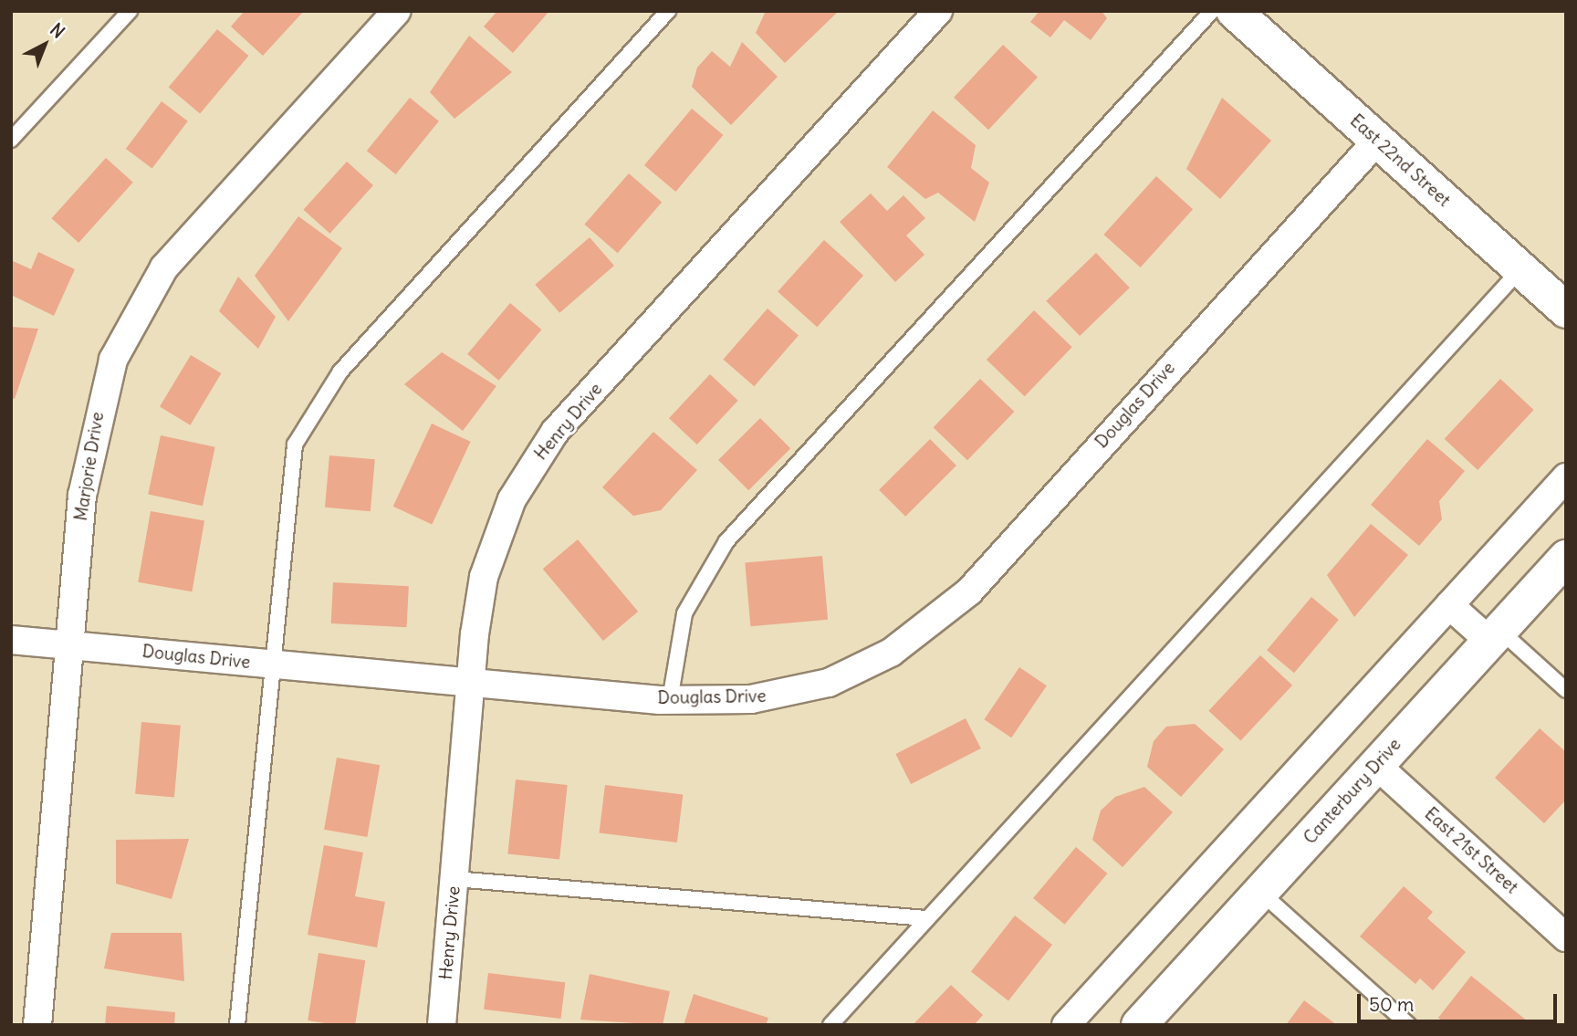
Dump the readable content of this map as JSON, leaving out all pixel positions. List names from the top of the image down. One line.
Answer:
{"streets":{"main road":["East 22nd Street","Canterbury Drive"],"street":["Douglas Drive","Henry Drive","Marjorie Drive","East 21st Street"]},"crossings":[["East 22nd Street","Douglas Drive"],["Douglas Drive","Henry Drive"],["Douglas Drive","Marjorie Drive"],["Canterbury Drive","East 21st Street"]],"scale_bar":"50 m","north":"top right"}
